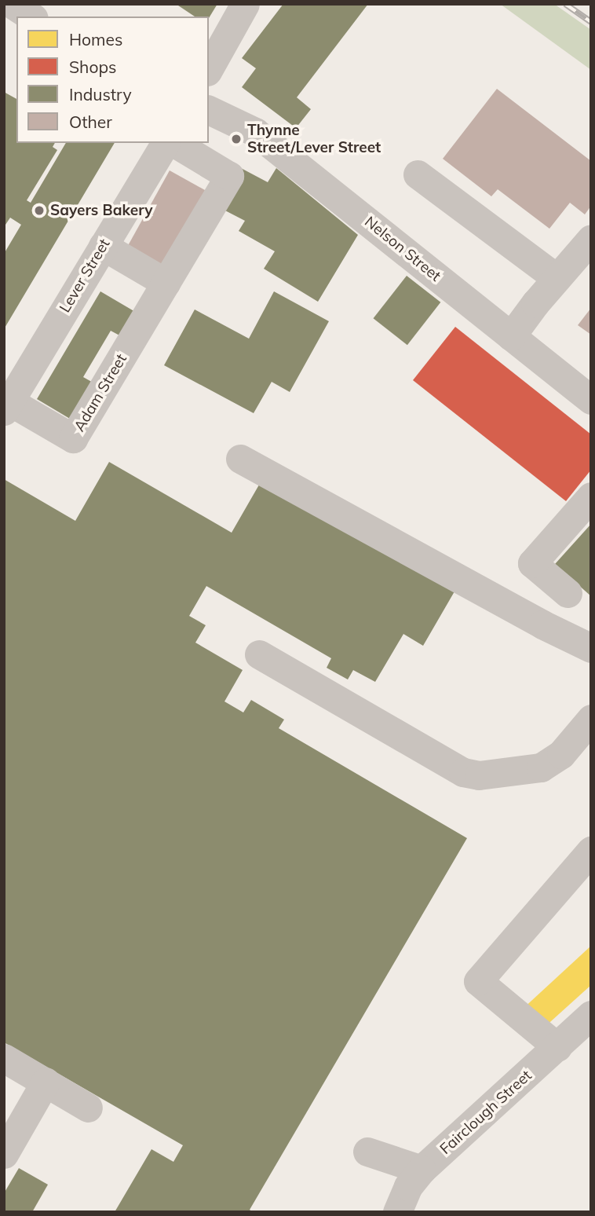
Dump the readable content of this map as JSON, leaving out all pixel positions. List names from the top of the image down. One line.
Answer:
{"streets":{"street":["Nelson Street","Lever Street","Adam Street","Fairclough Street"]},"crossings":[["Lever Street","Adam Street"]],"places":["Thynne Street/Lever Street","Sayers Bakery"],"legend":["Homes","Shops","Industry","Other"]}
